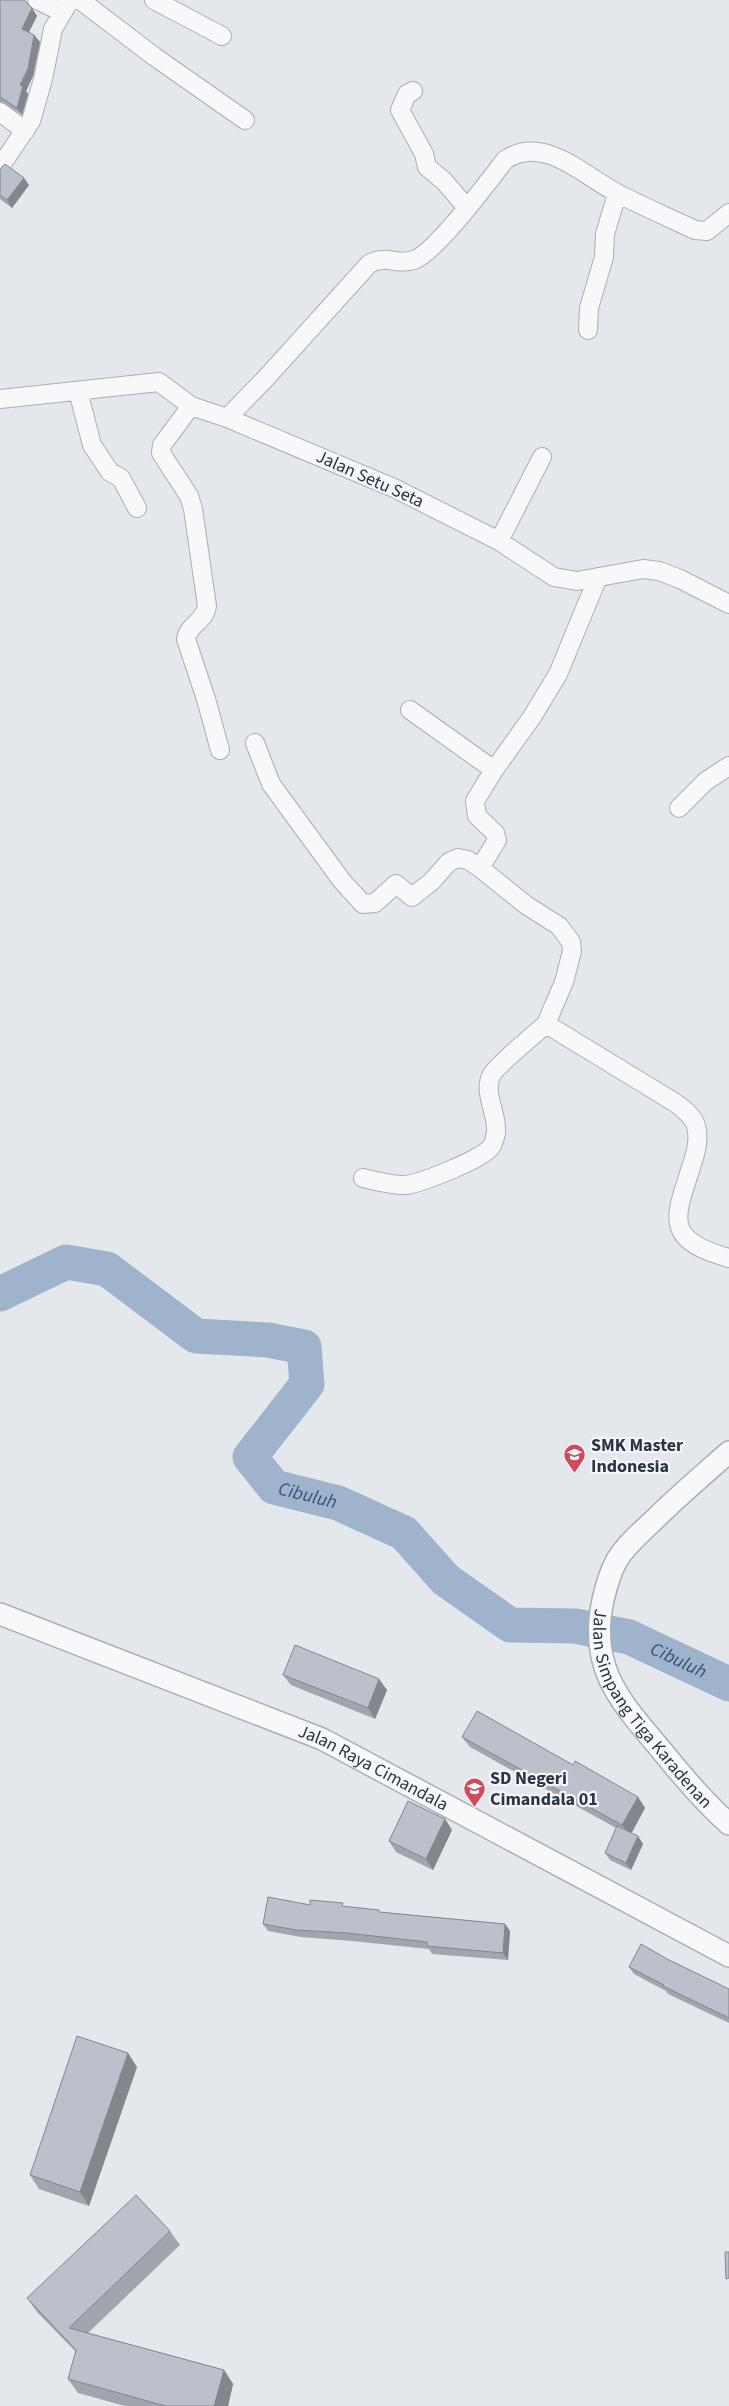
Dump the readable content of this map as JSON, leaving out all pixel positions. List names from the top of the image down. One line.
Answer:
{"streets":{"street":["Jalan Setu Seta","Jalan Simpang Tiga Karadenan","Jalan Raya Cimandala"]},"water":["Cibuluh"],"places":{"school or university":["SMK Master Indonesia","SD Negeri Cimandala 01"]}}
